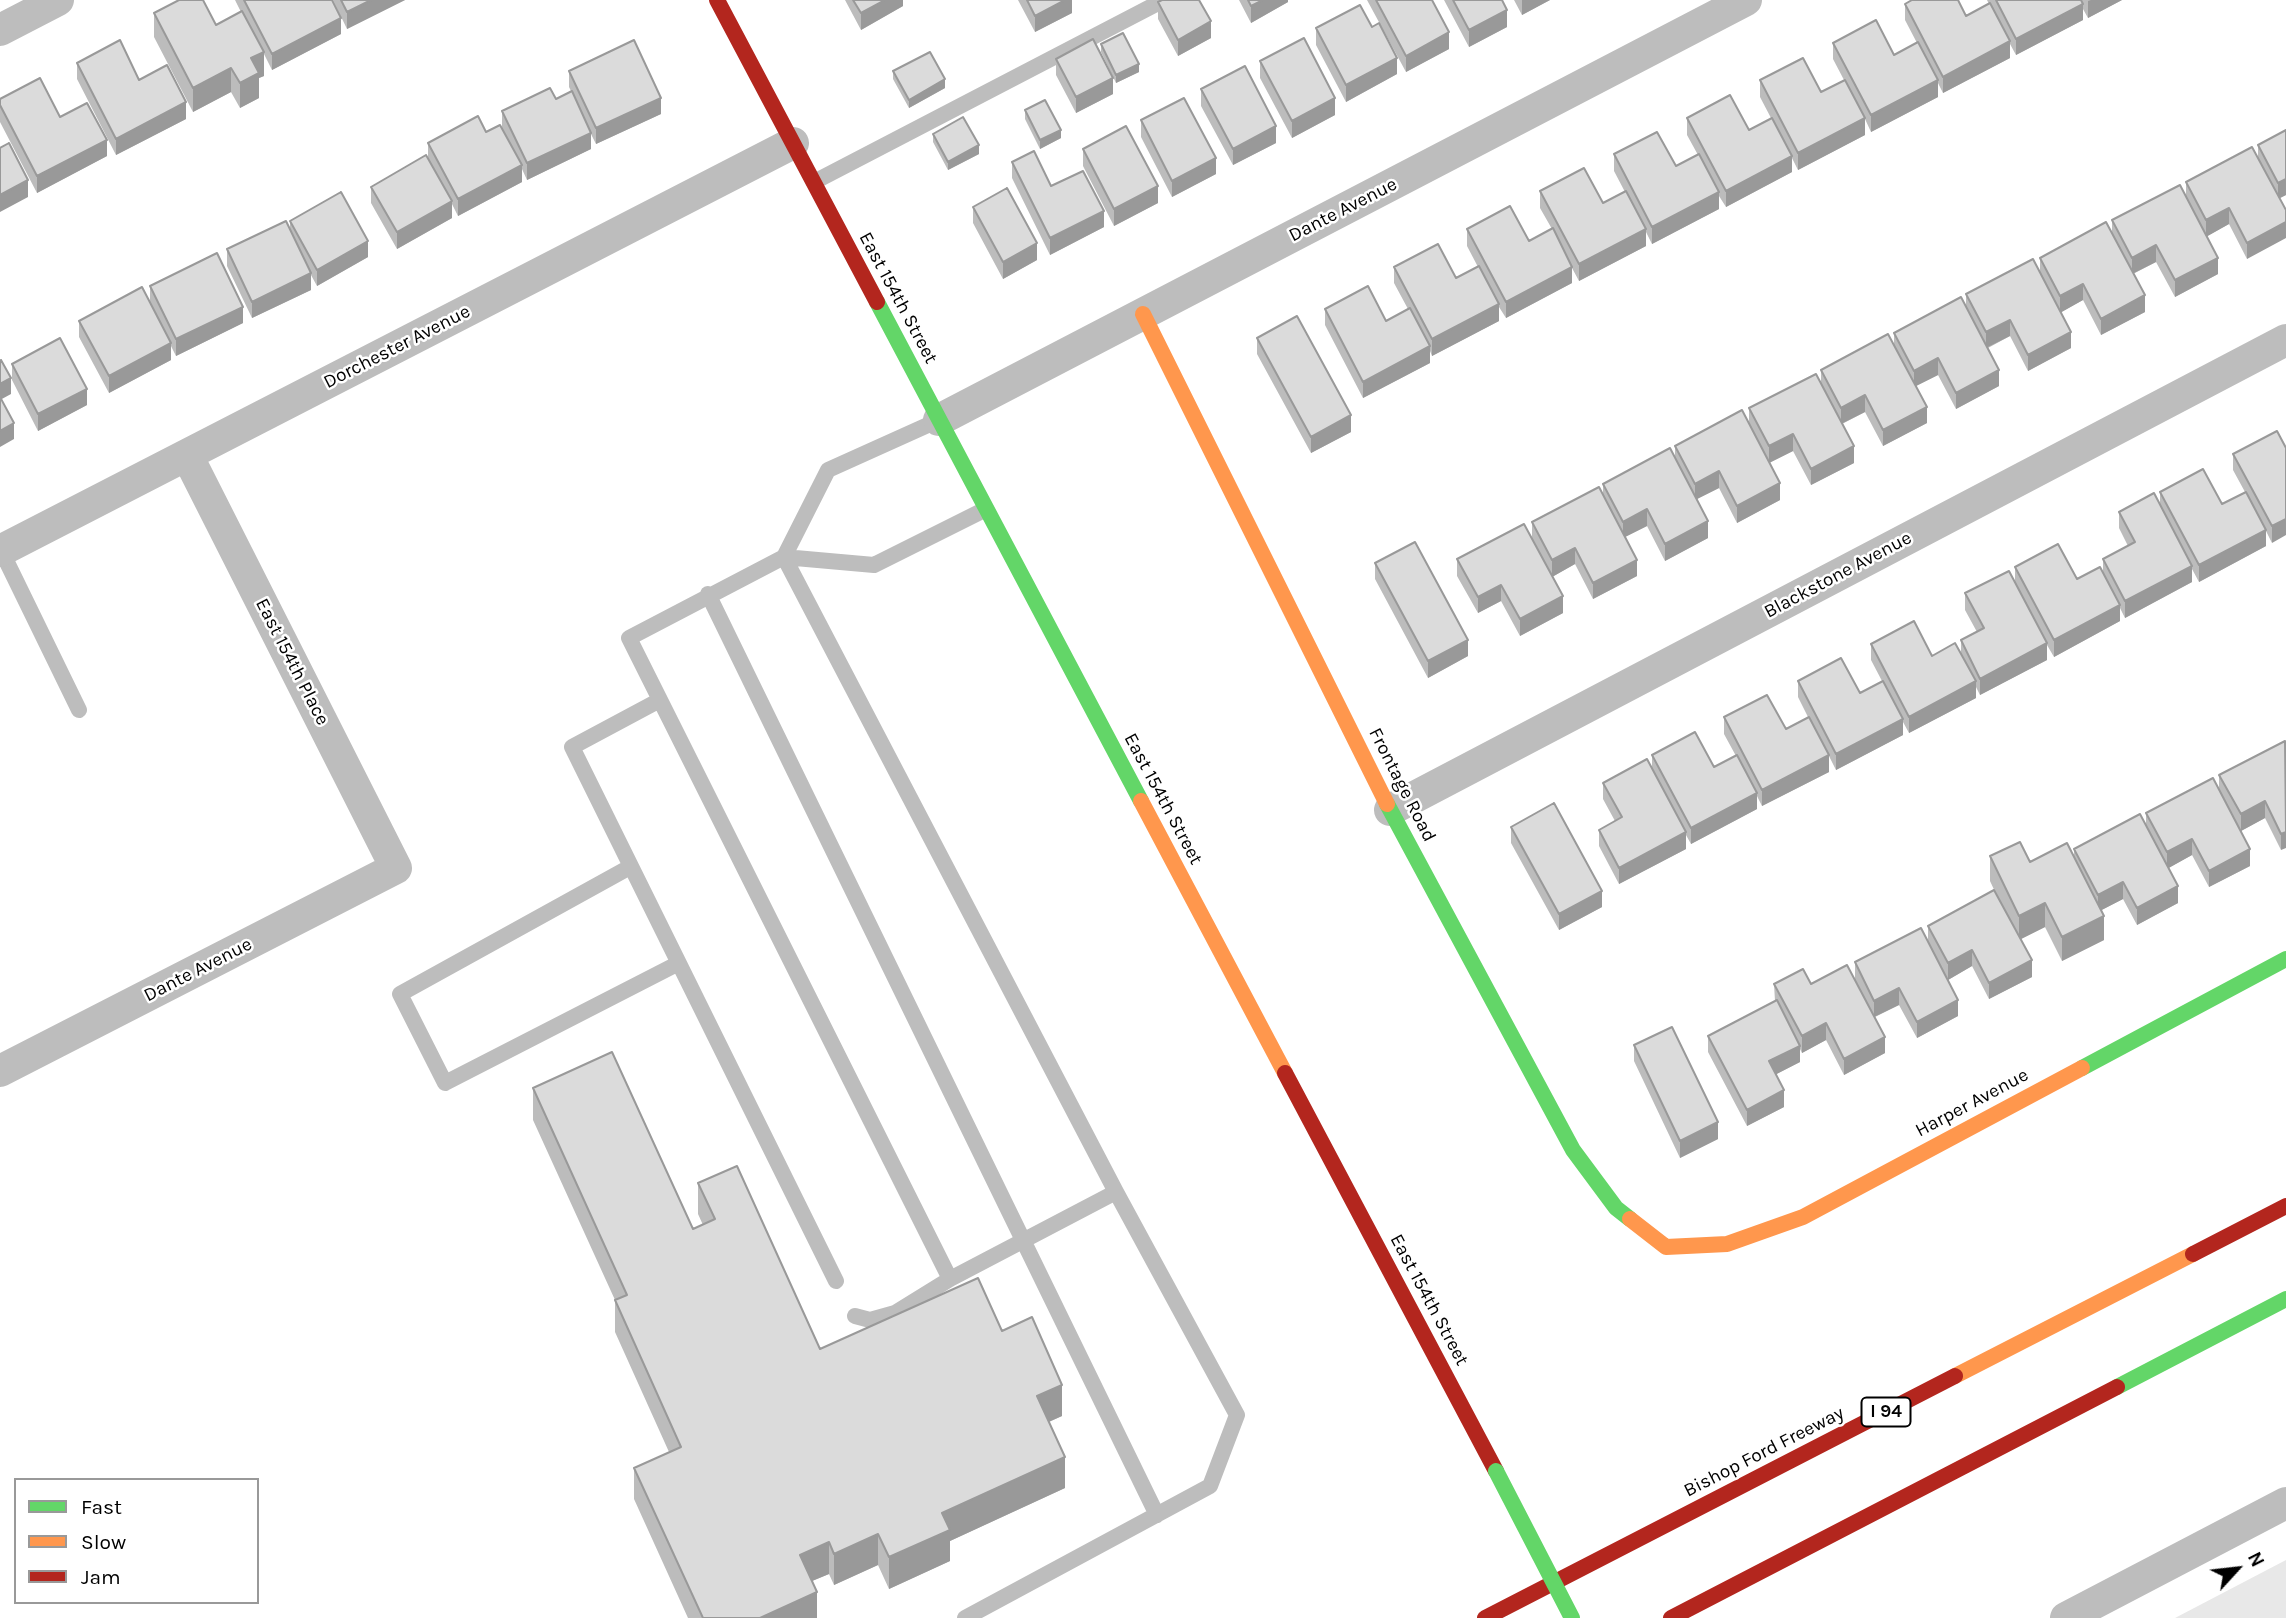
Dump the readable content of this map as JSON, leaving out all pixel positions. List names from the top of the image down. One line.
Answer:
{"streets":{"main road":["East 154th Street","Frontage Road","Harper Avenue","I 94","Bishop Ford Freeway"],"street":["Dante Avenue","Dorchester Avenue","Blackstone Avenue","East 154th Place"]},"crossings":[["Dante Avenue","East 154th Street"],["Dante Avenue","East 154th Place"],["Dante Avenue","Frontage Road"],["East 154th Street","Dorchester Avenue"],["Dorchester Avenue","East 154th Place"],["Blackstone Avenue","Frontage Road"],["Frontage Road","Harper Avenue"]],"legend":["Fast","Slow","Jam"],"north":"top right"}
